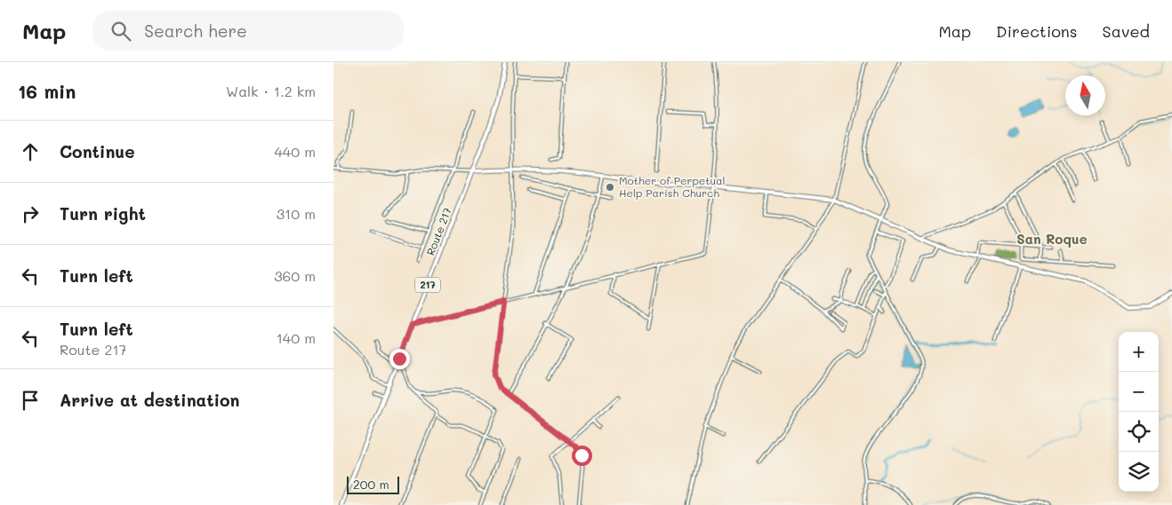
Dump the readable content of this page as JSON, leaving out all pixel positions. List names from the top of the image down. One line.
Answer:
{"streets":{"main road":["Route 217","217"]},"districts":["San Roque"],"places":["Mother of Perpetual Help Parish Church"],"scale_bar":"200 m","north":"top","page":{"header":"Map","search":"Search here","nav":["Map","Directions","Saved"],"heading":["16 min","Walk · 1.2 km"],"list":[["Continue","440 m"],["Turn right","310 m"],["Turn left","360 m"],["Turn left","Route 217","140 m"],"Arrive at destination"],"map_buttons":["+","−"],"scale":"200 m"}}
